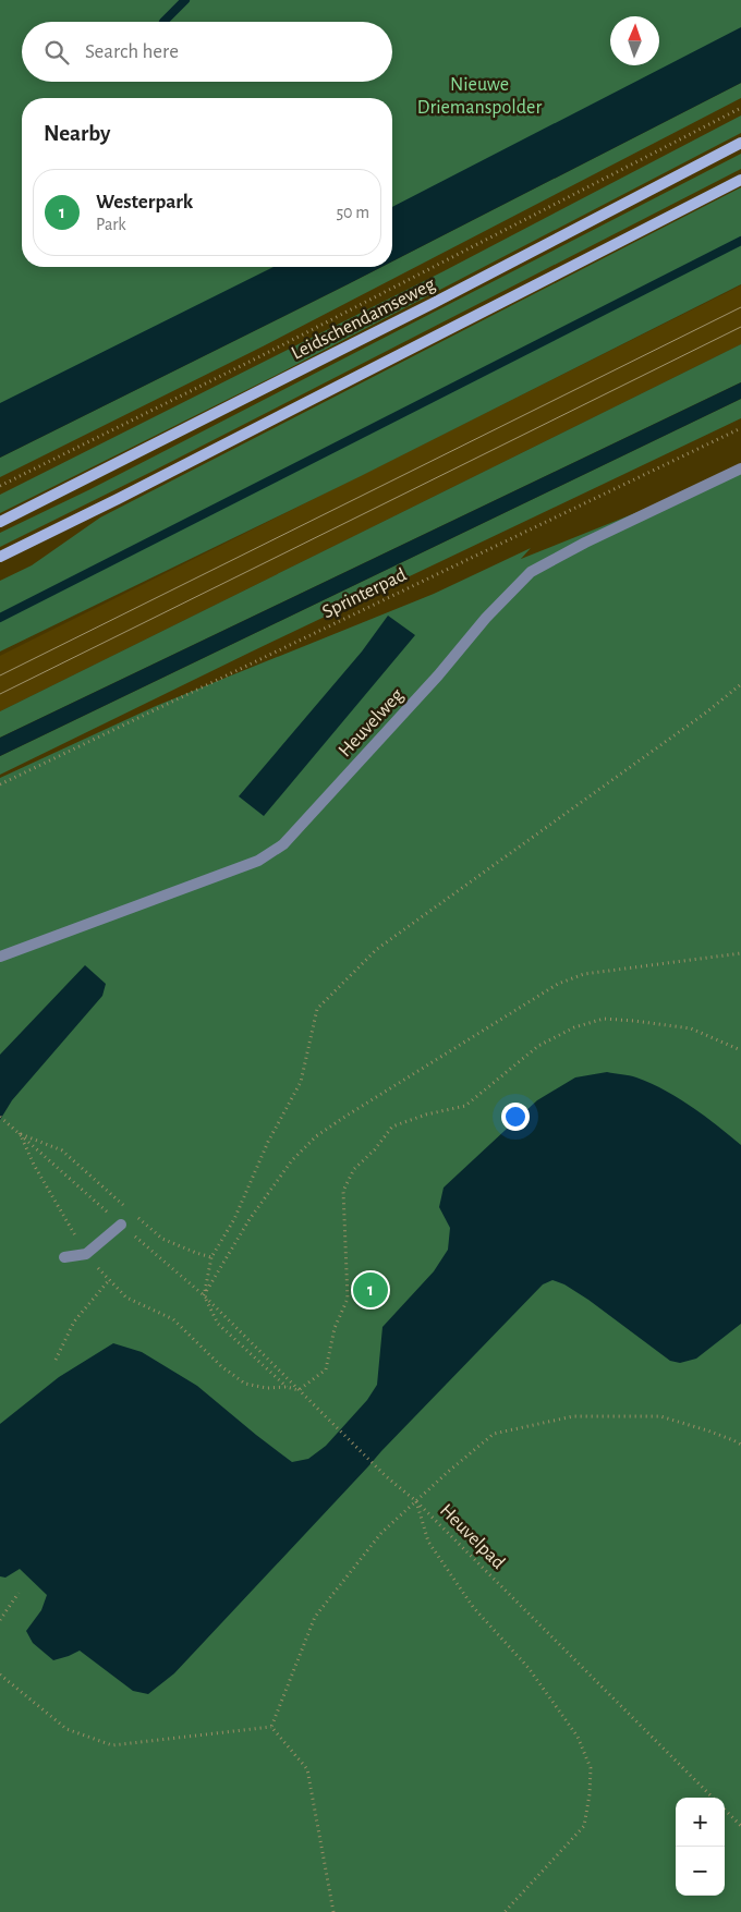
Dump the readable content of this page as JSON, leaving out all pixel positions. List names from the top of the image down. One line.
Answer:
{"streets":{"main road":["Leidschendamseweg"],"street":["Heuvelweg"],"path":["Sprinterpad","Heuvelpad"]},"parks":["Nieuwe Driemanspolder"],"north":"top","page":{"search":"Search here","heading":"Nearby","list":[{"mark":"1","name":"Westerpark","note":"Park","value":"50 m"}],"pins":"1","map_buttons":["+","−"]}}
